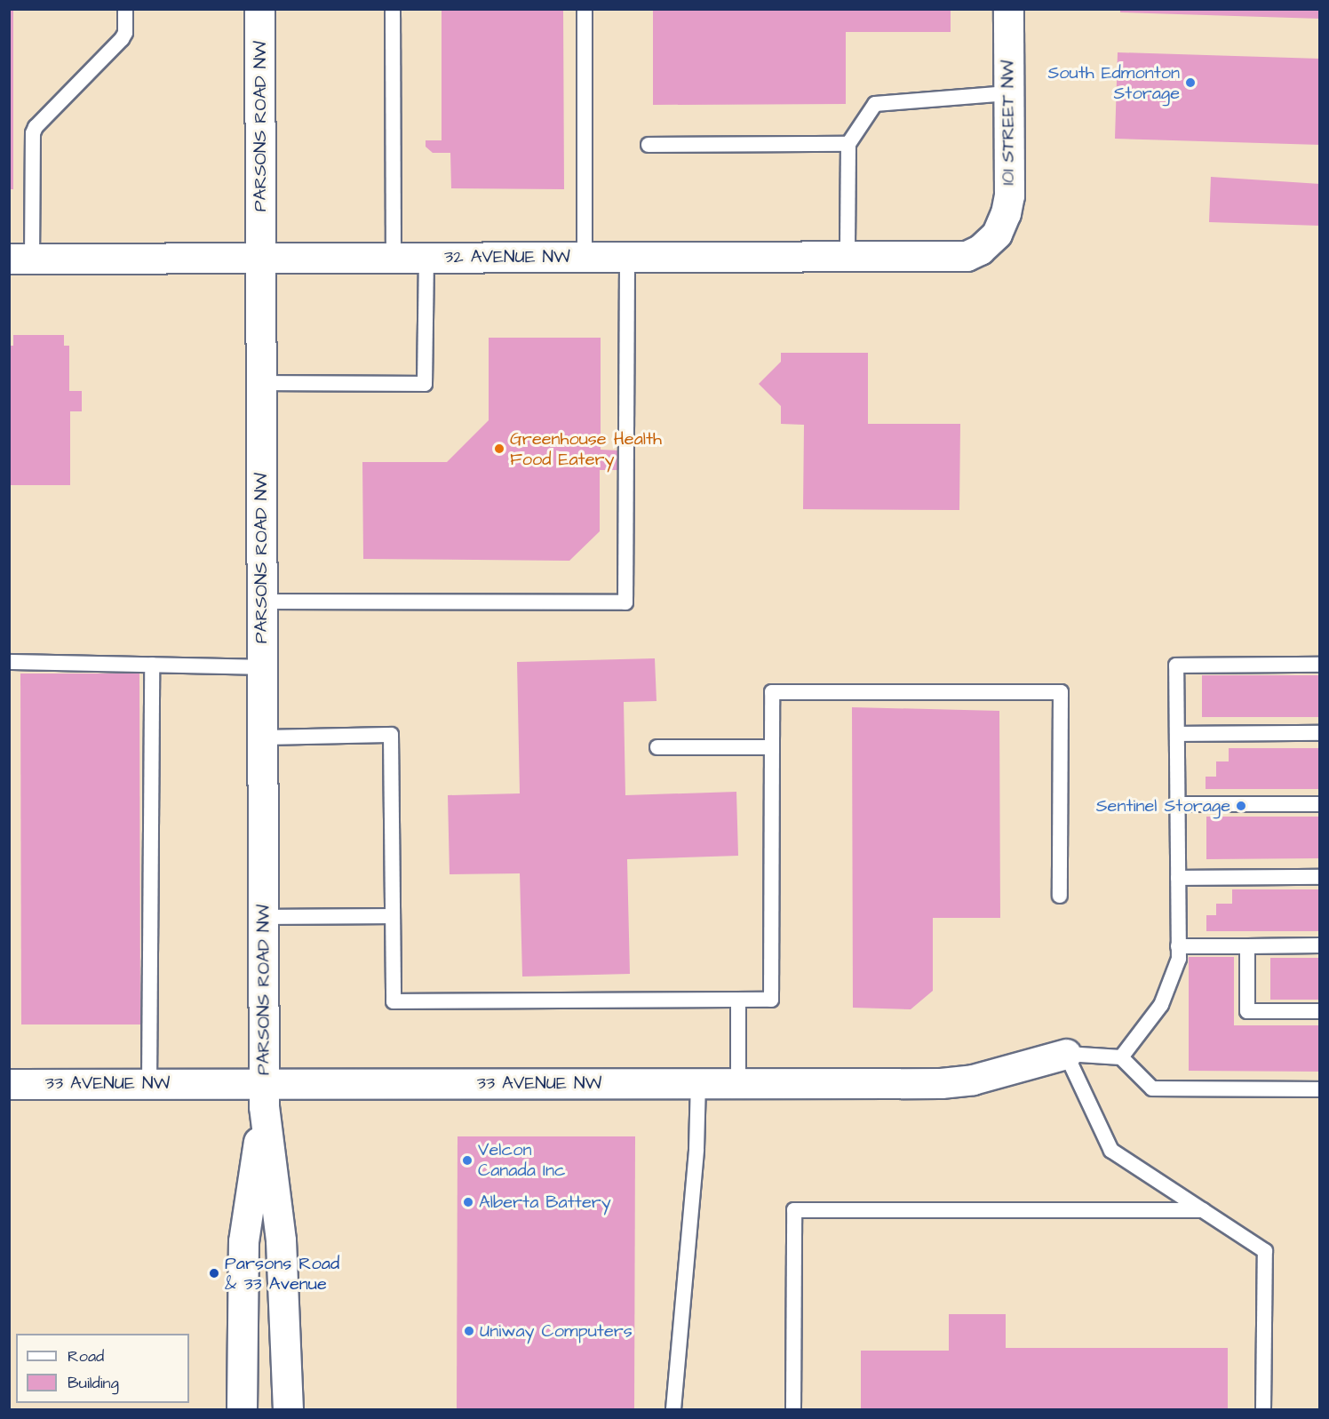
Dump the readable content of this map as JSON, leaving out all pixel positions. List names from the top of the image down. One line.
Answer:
{"streets":{"street":["101 STREET NW","PARSONS ROAD NW","32 AVENUE NW","33 AVENUE NW"]},"crossings":[["101 STREET NW","32 AVENUE NW"],["PARSONS ROAD NW","32 AVENUE NW"],["PARSONS ROAD NW","33 AVENUE NW"]],"places":["South Edmonton Storage","Greenhouse Health Food Eatery","Sentinel Storage","Velcon Canada Inc","Alberta Battery","Parsons Road & 33 Avenue","Uniway Computers"],"legend":["Road","Building"]}
